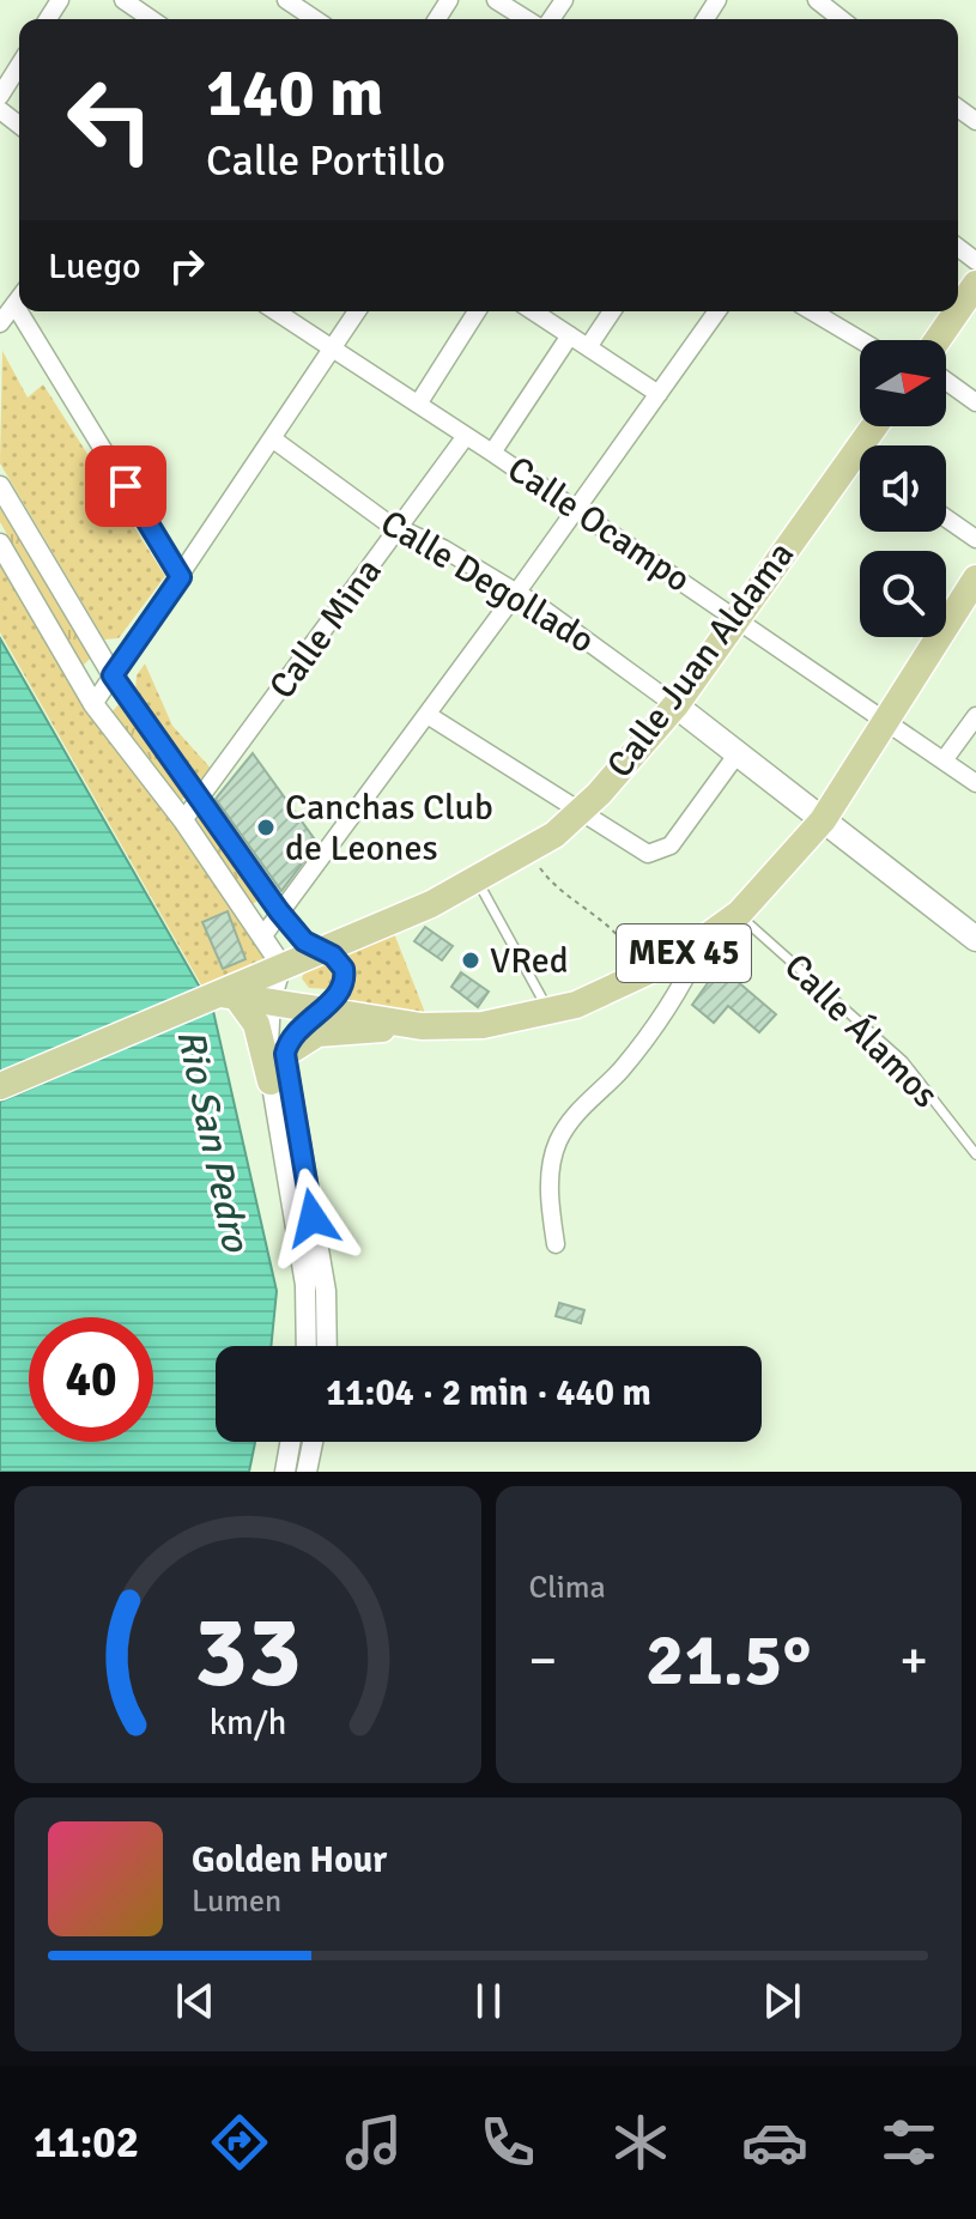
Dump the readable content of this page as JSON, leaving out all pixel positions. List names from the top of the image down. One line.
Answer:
{"streets":{"main road":["Calle Degollado","Calle Juan Aldama","MEX 45"],"street":["Calle Ocampo","Calle Mina"],"lane":["Calle Álamos"]},"crossings":[["Calle Ocampo","Calle Mina"],["Calle Ocampo","Calle Juan Aldama"],["Calle Ocampo","MEX 45"],["Calle Degollado","Calle Mina"],["Calle Degollado","Calle Juan Aldama"],["Calle Degollado","MEX 45"],["Calle Juan Aldama","MEX 45"],["MEX 45","Calle Álamos"]],"water":["Rio San Pedro"],"places":["Canchas Club de Leones","VRed"],"north":"right","page":{"turn":["140 m","Calle Portillo"],"then":"Luego","limit":"40","trip":"11:04 · 2 min · 440 m","tile":"Clima","heat":["−","21.5°","+"],"song":["Golden Hour","Lumen"],"tabs":"11:02","gauge":["33","km/h"]}}
